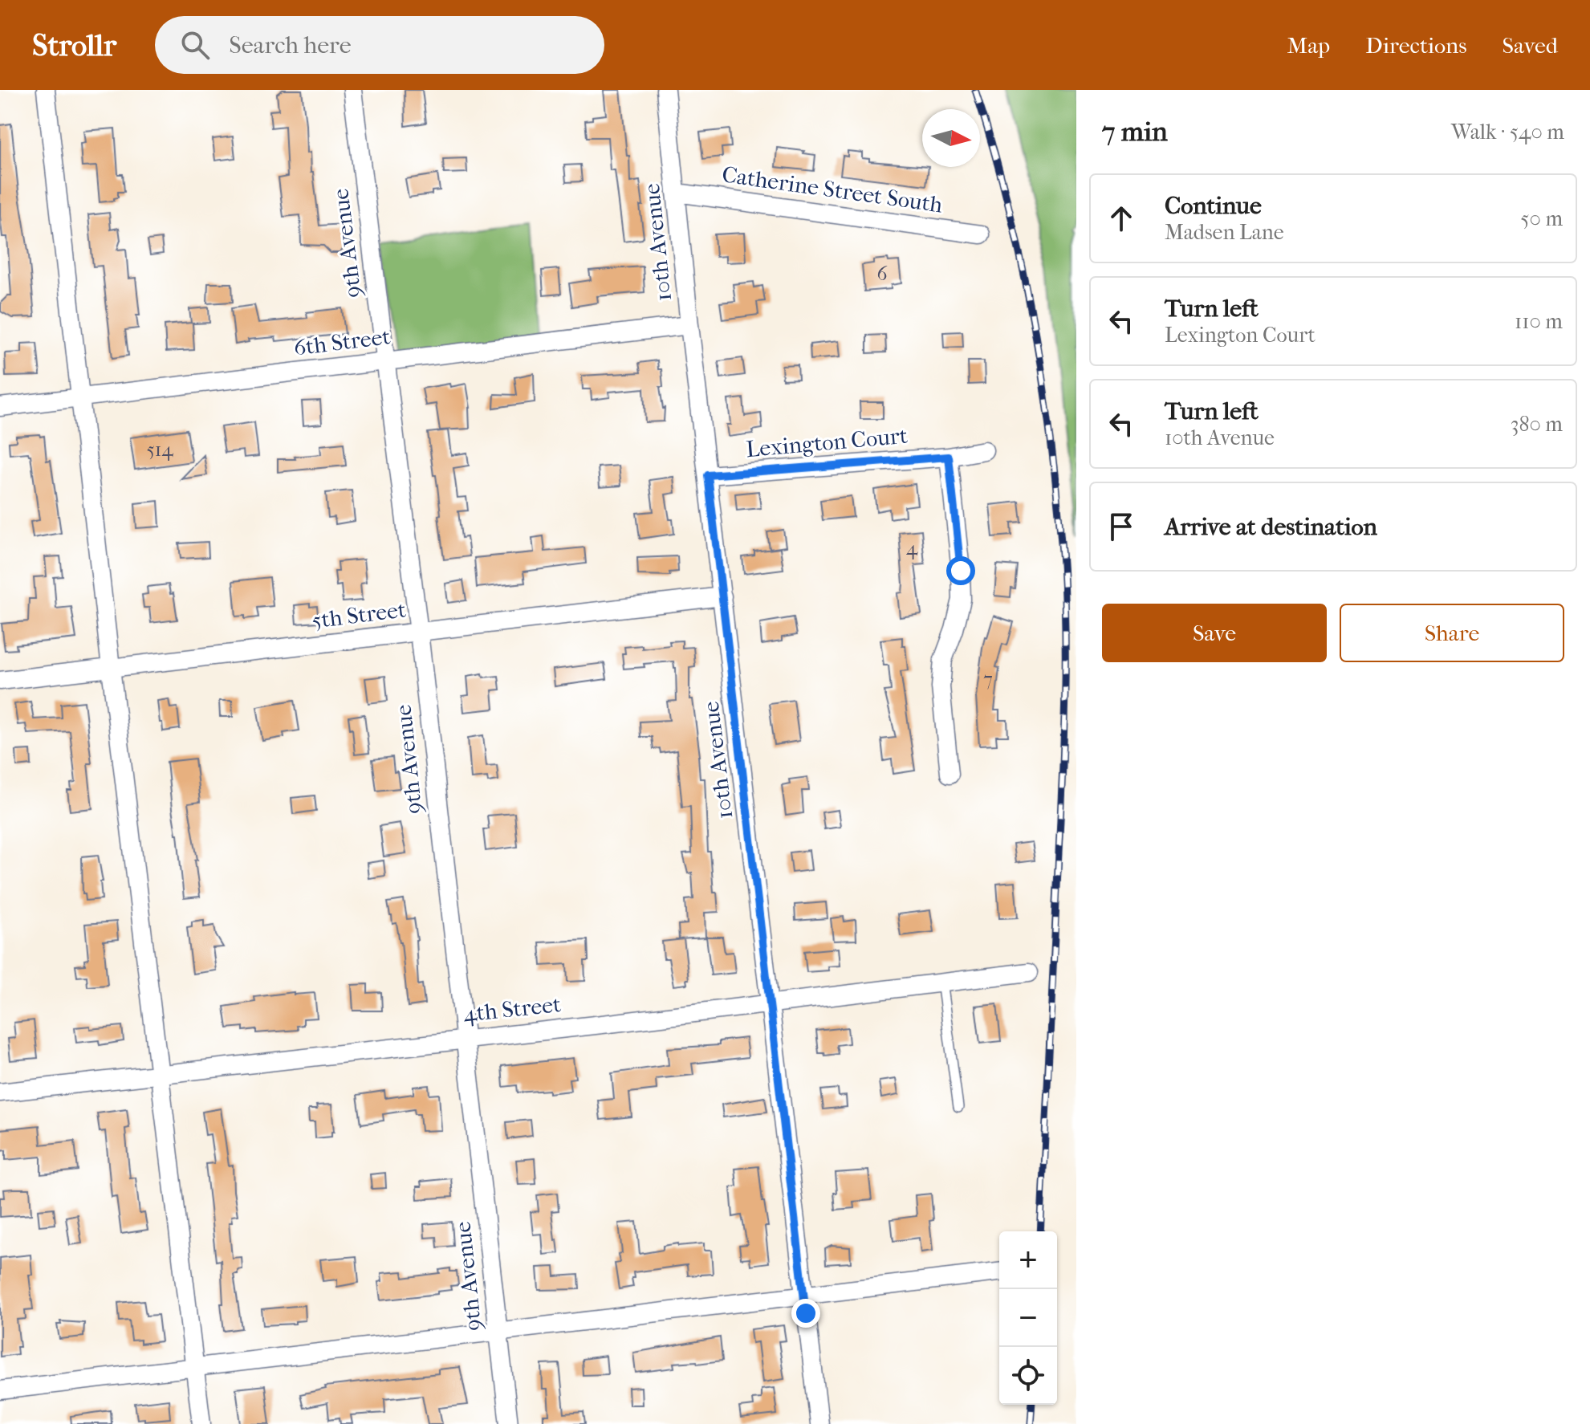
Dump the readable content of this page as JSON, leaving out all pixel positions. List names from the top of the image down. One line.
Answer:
{"streets":{"street":["Catherine Street South","10th Avenue","9th Avenue","6th Street","Lexington Court","5th Street","4th Street"]},"crossings":[["Catherine Street South","10th Avenue"],["10th Avenue","6th Street"],["10th Avenue","Lexington Court"],["10th Avenue","5th Street"],["10th Avenue","4th Street"],["9th Avenue","6th Street"],["9th Avenue","5th Street"],["9th Avenue","4th Street"]],"house_numbers":["6","514","4","7"],"north":"right","page":{"header":"Strollr","search":"Search here","nav":["Map","Directions","Saved"],"heading":["7 min","Walk · 540 m"],"list":[["Continue","Madsen Lane","50 m"],["Turn left","Lexington Court","110 m"],["Turn left","10th Avenue","380 m"],"Arrive at destination"],"buttons":["Save","Share"],"map_buttons":["+","−"]}}
